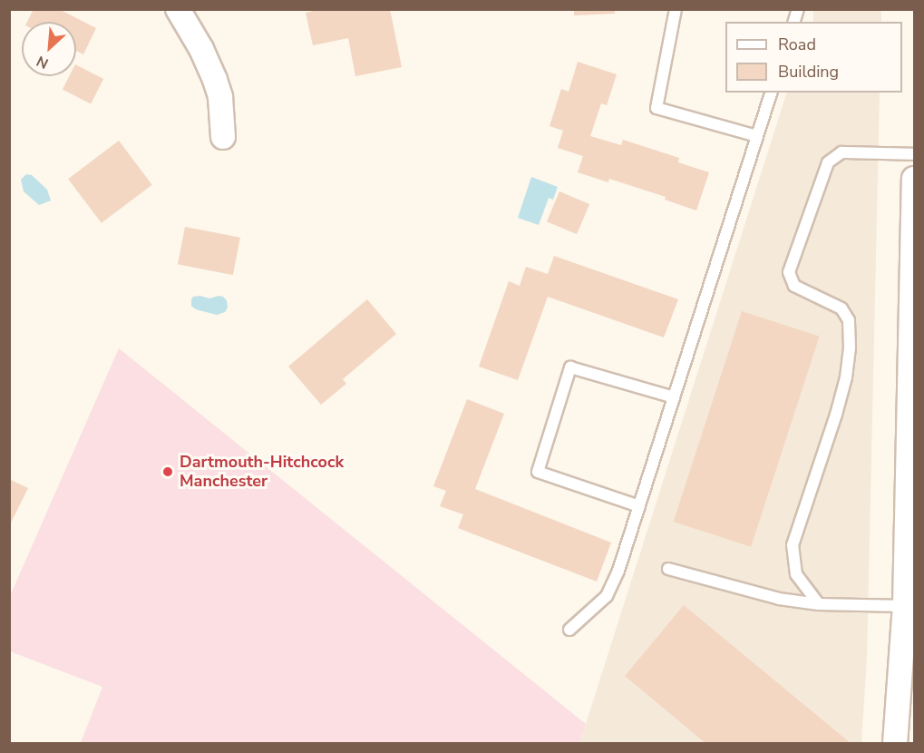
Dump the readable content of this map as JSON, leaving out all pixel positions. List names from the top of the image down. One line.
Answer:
{"places":["Dartmouth-Hitchcock Manchester"],"legend":["Road","Building"],"north":"bottom left"}
